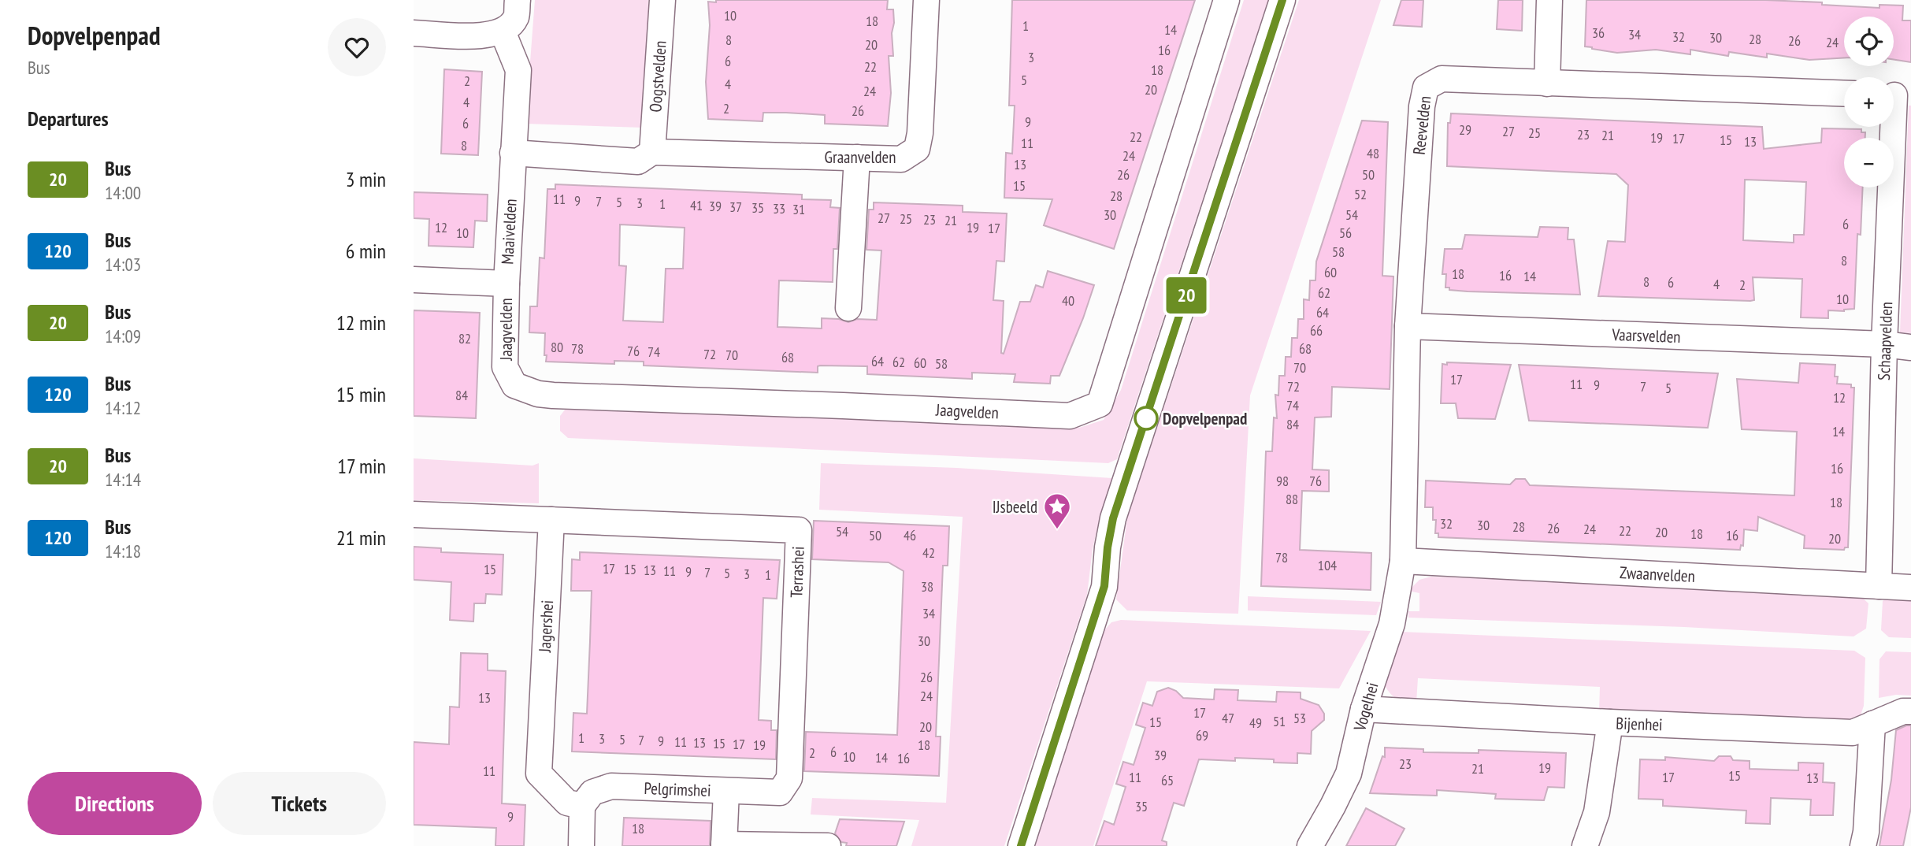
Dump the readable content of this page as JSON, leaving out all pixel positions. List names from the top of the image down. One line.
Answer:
{"streets":{"street":["Oogstvelden","Reevelden","Graanvelden","Maaivelden","Jaagvelden","Vaarsvelden","Schaapvelden","Terrashei","Zwaanvelden","Jagershei","Vogelhei","Bijenhei","Pelgrimshei"]},"crossings":[["Oogstvelden","Graanvelden"],["Reevelden","Vaarsvelden"],["Reevelden","Zwaanvelden"],["Reevelden","Vogelhei"],["Maaivelden","Jaagvelden"],["Vaarsvelden","Schaapvelden"],["Schaapvelden","Zwaanvelden"],["Terrashei","Jagershei"],["Terrashei","Pelgrimshei"],["Zwaanvelden","Vogelhei"],["Jagershei","Pelgrimshei"],["Vogelhei","Bijenhei"]],"places":{"other":["Dopvelpenpad"],"place":["IJsbeeld"]},"lines":["bus line 20"],"house_numbers":["10","18","1","14","36","34","32","30","28","8","26","24","20","16","3","6","22","18","5","2","4","20","24","4","2","26","9","6","29","27","25","23","21","22","19","17","15","13","11","8","48","24","13","26","50","15","52","28","11","9","7","5","3","1","41","39","37","35","33","31","30","54","27","25","23","21","6","12","19","17","10","56","58","8","60","18","16","14","8","6","4","2","62","10","40","64","66","82","80","78","68","76","74","72","70","68","64","62","60","58","70","17","11","9","72","7","5","84","12","74","84","14","16","98","76","88","18","32","30","28","26","24","22","54","20","18","50","46","16","20","42","78","104","17","15","15","13","11","9","7","5","3","1","38","34","30","26","24","13","17","47","53","51","15","49","20","69","1","3","5","7","9","11","13","15","17","19","18","6","2","39","10","14","16","23","19","21","11","15","11","17","13","65","35","9","18"],"page":{"heading":[["Dopvelpenpad","Bus"],"Departures"],"on_map":"20","map_buttons":["+","−"],"list":[{"mark":"20","name":"Bus","note":"14:00","value":"3 min"},{"mark":"120","name":"Bus","note":"14:03","value":"6 min"},{"mark":"20","name":"Bus","note":"14:09","value":"12 min"},{"mark":"120","name":"Bus","note":"14:12","value":"15 min"},{"mark":"20","name":"Bus","note":"14:14","value":"17 min"},{"mark":"120","name":"Bus","note":"14:18","value":"21 min"}],"buttons":["Directions","Tickets"]}}
